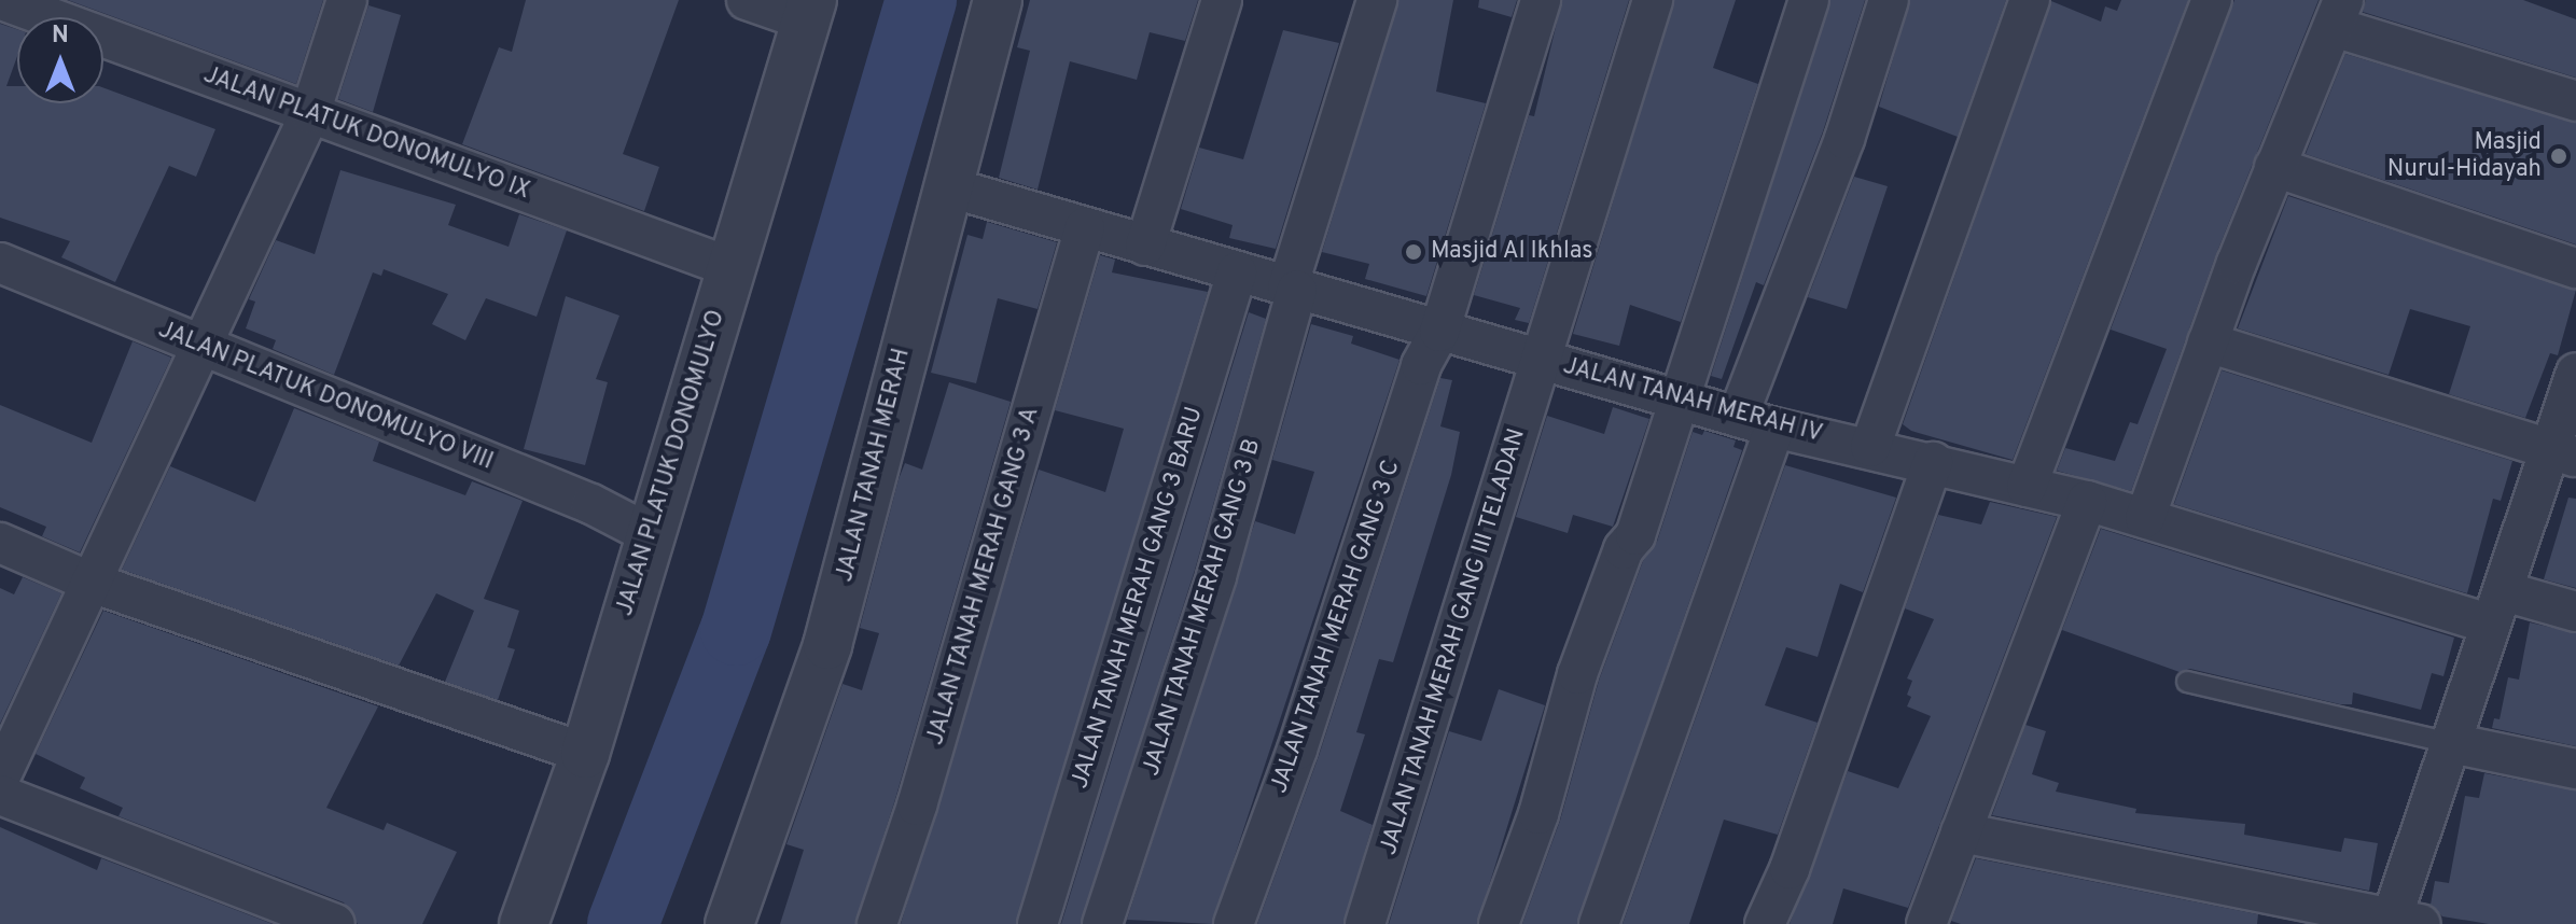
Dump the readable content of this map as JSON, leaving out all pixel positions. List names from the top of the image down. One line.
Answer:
{"streets":{"street":["JALAN PLATUK DONOMULYO IX","JALAN PLATUK DONOMULYO VIII","JALAN TANAH MERAH IV","JALAN PLATUK DONOMULYO","JALAN TANAH MERAH","JALAN TANAH MERAH GANG 3 A","JALAN TANAH MERAH GANG 3 BARU","JALAN TANAH MERAH GANG 3 B","JALAN TANAH MERAH GANG 3 C","JALAN TANAH MERAH GANG III TELADAN"]},"crossings":[["JALAN PLATUK DONOMULYO IX","JALAN PLATUK DONOMULYO"],["JALAN PLATUK DONOMULYO VIII","JALAN PLATUK DONOMULYO"],["JALAN TANAH MERAH IV","JALAN TANAH MERAH"],["JALAN TANAH MERAH IV","JALAN TANAH MERAH GANG 3 A"],["JALAN TANAH MERAH IV","JALAN TANAH MERAH GANG 3 BARU"],["JALAN TANAH MERAH IV","JALAN TANAH MERAH GANG 3 B"],["JALAN TANAH MERAH IV","JALAN TANAH MERAH GANG 3 C"],["JALAN TANAH MERAH IV","JALAN TANAH MERAH GANG III TELADAN"]],"places":["Masjid Nurul-Hidayah","Masjid Al Ikhlas"],"north":"top"}
